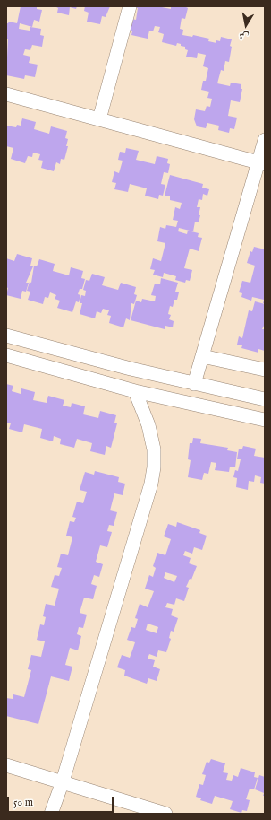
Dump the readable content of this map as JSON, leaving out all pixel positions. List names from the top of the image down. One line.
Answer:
{"scale_bar":"50 m","north":"bottom"}
